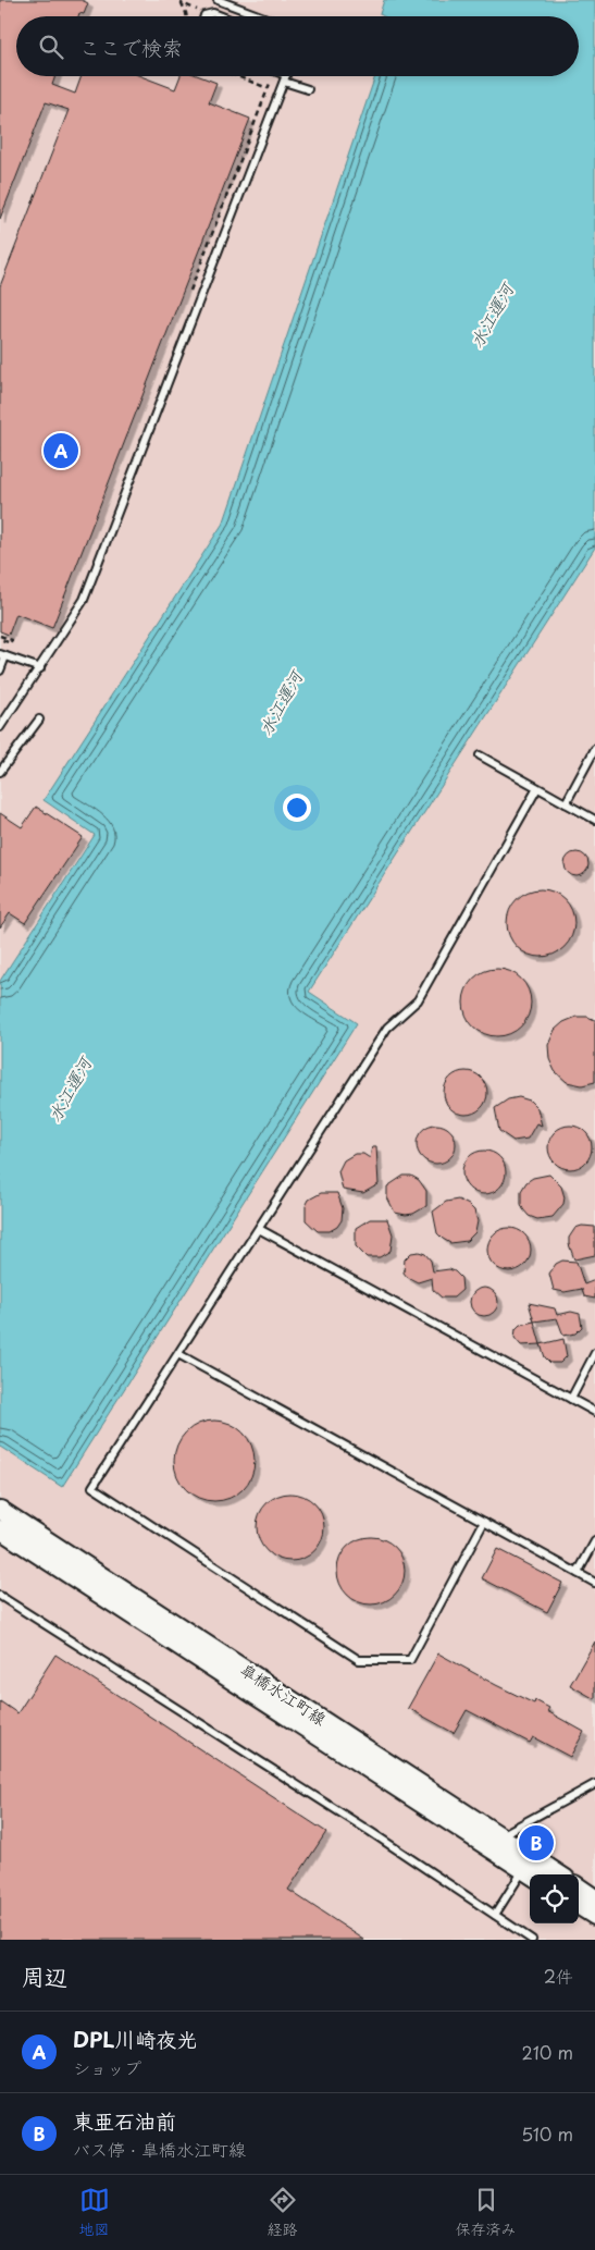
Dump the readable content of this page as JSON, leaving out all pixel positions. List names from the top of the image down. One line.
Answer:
{"streets":{"street":["皐橋水江町線"]},"water":["水江運河"],"page":{"search":"ここで検索","pins":["A","B"],"heading":["周辺","2件"],"list":[{"mark":"A","name":"DPL川崎夜光","note":"ショップ","value":"210 m"},{"mark":"B","name":"東亜石油前","note":"バス停 · 皐橋水江町線","value":"510 m"}],"nav":["地図","経路","保存済み"]}}
